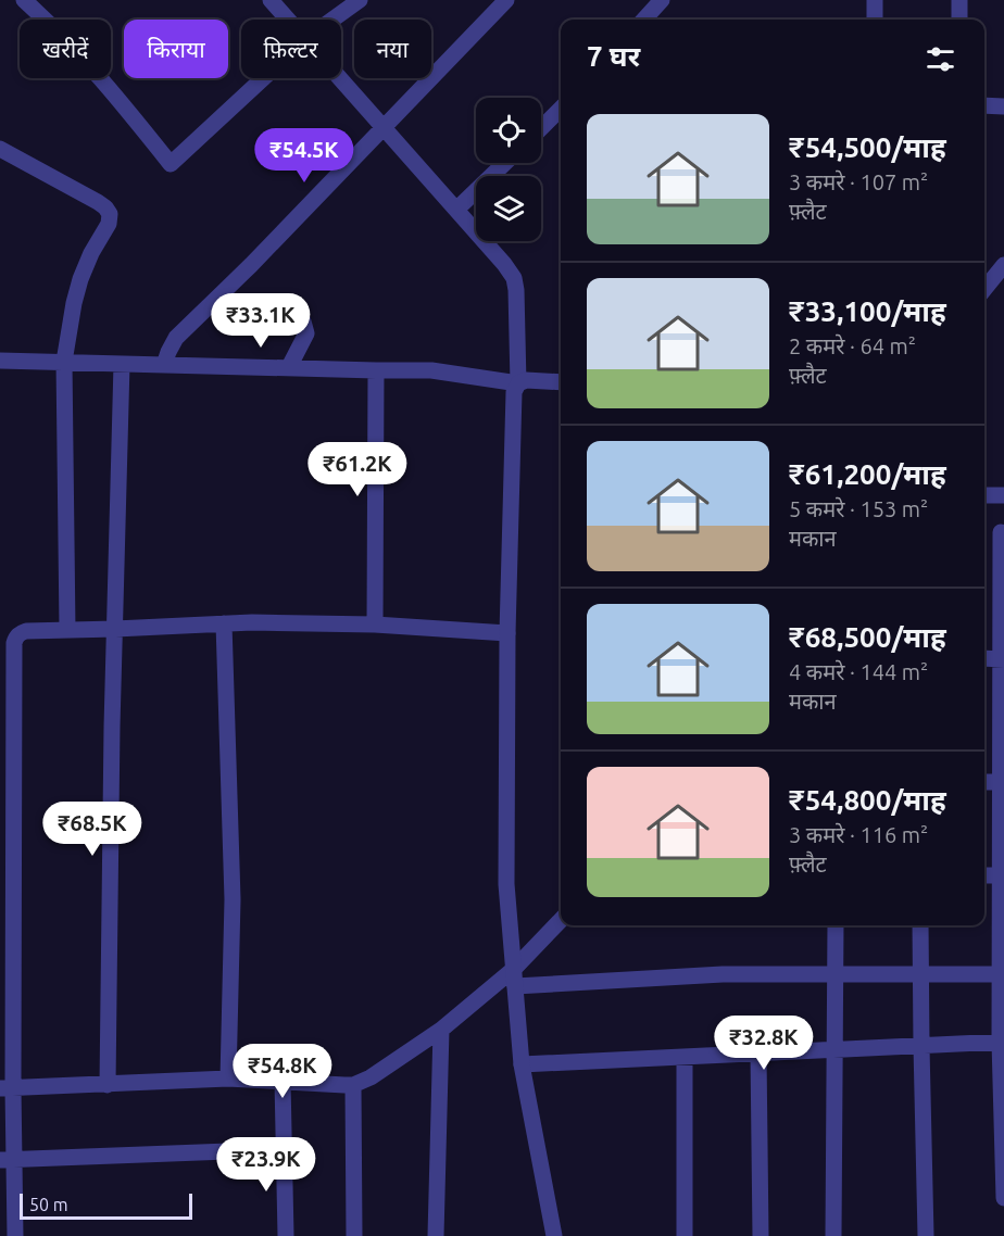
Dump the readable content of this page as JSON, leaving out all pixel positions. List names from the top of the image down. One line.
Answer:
{"scale_bar":"50 m","page":{"chip":["खरीदें","किराया","फ़िल्टर","नया"],"heading":"7 घर","list":[{"name":"₹54,500/माह","note":"3 कमरे · 107 m² · फ़्लैट"},{"name":"₹33,100/माह","note":"2 कमरे · 64 m² · फ़्लैट"},{"name":"₹61,200/माह","note":"5 कमरे · 153 m² · मकान"},{"name":"₹68,500/माह","note":"4 कमरे · 144 m² · मकान"},{"name":"₹54,800/माह","note":"3 कमरे · 116 m² · फ़्लैट"}],"price":["₹54.5K","₹33.1K","₹61.2K","₹68.5K","₹32.8K","₹54.8K","₹23.9K"],"scale":"50 m"}}
